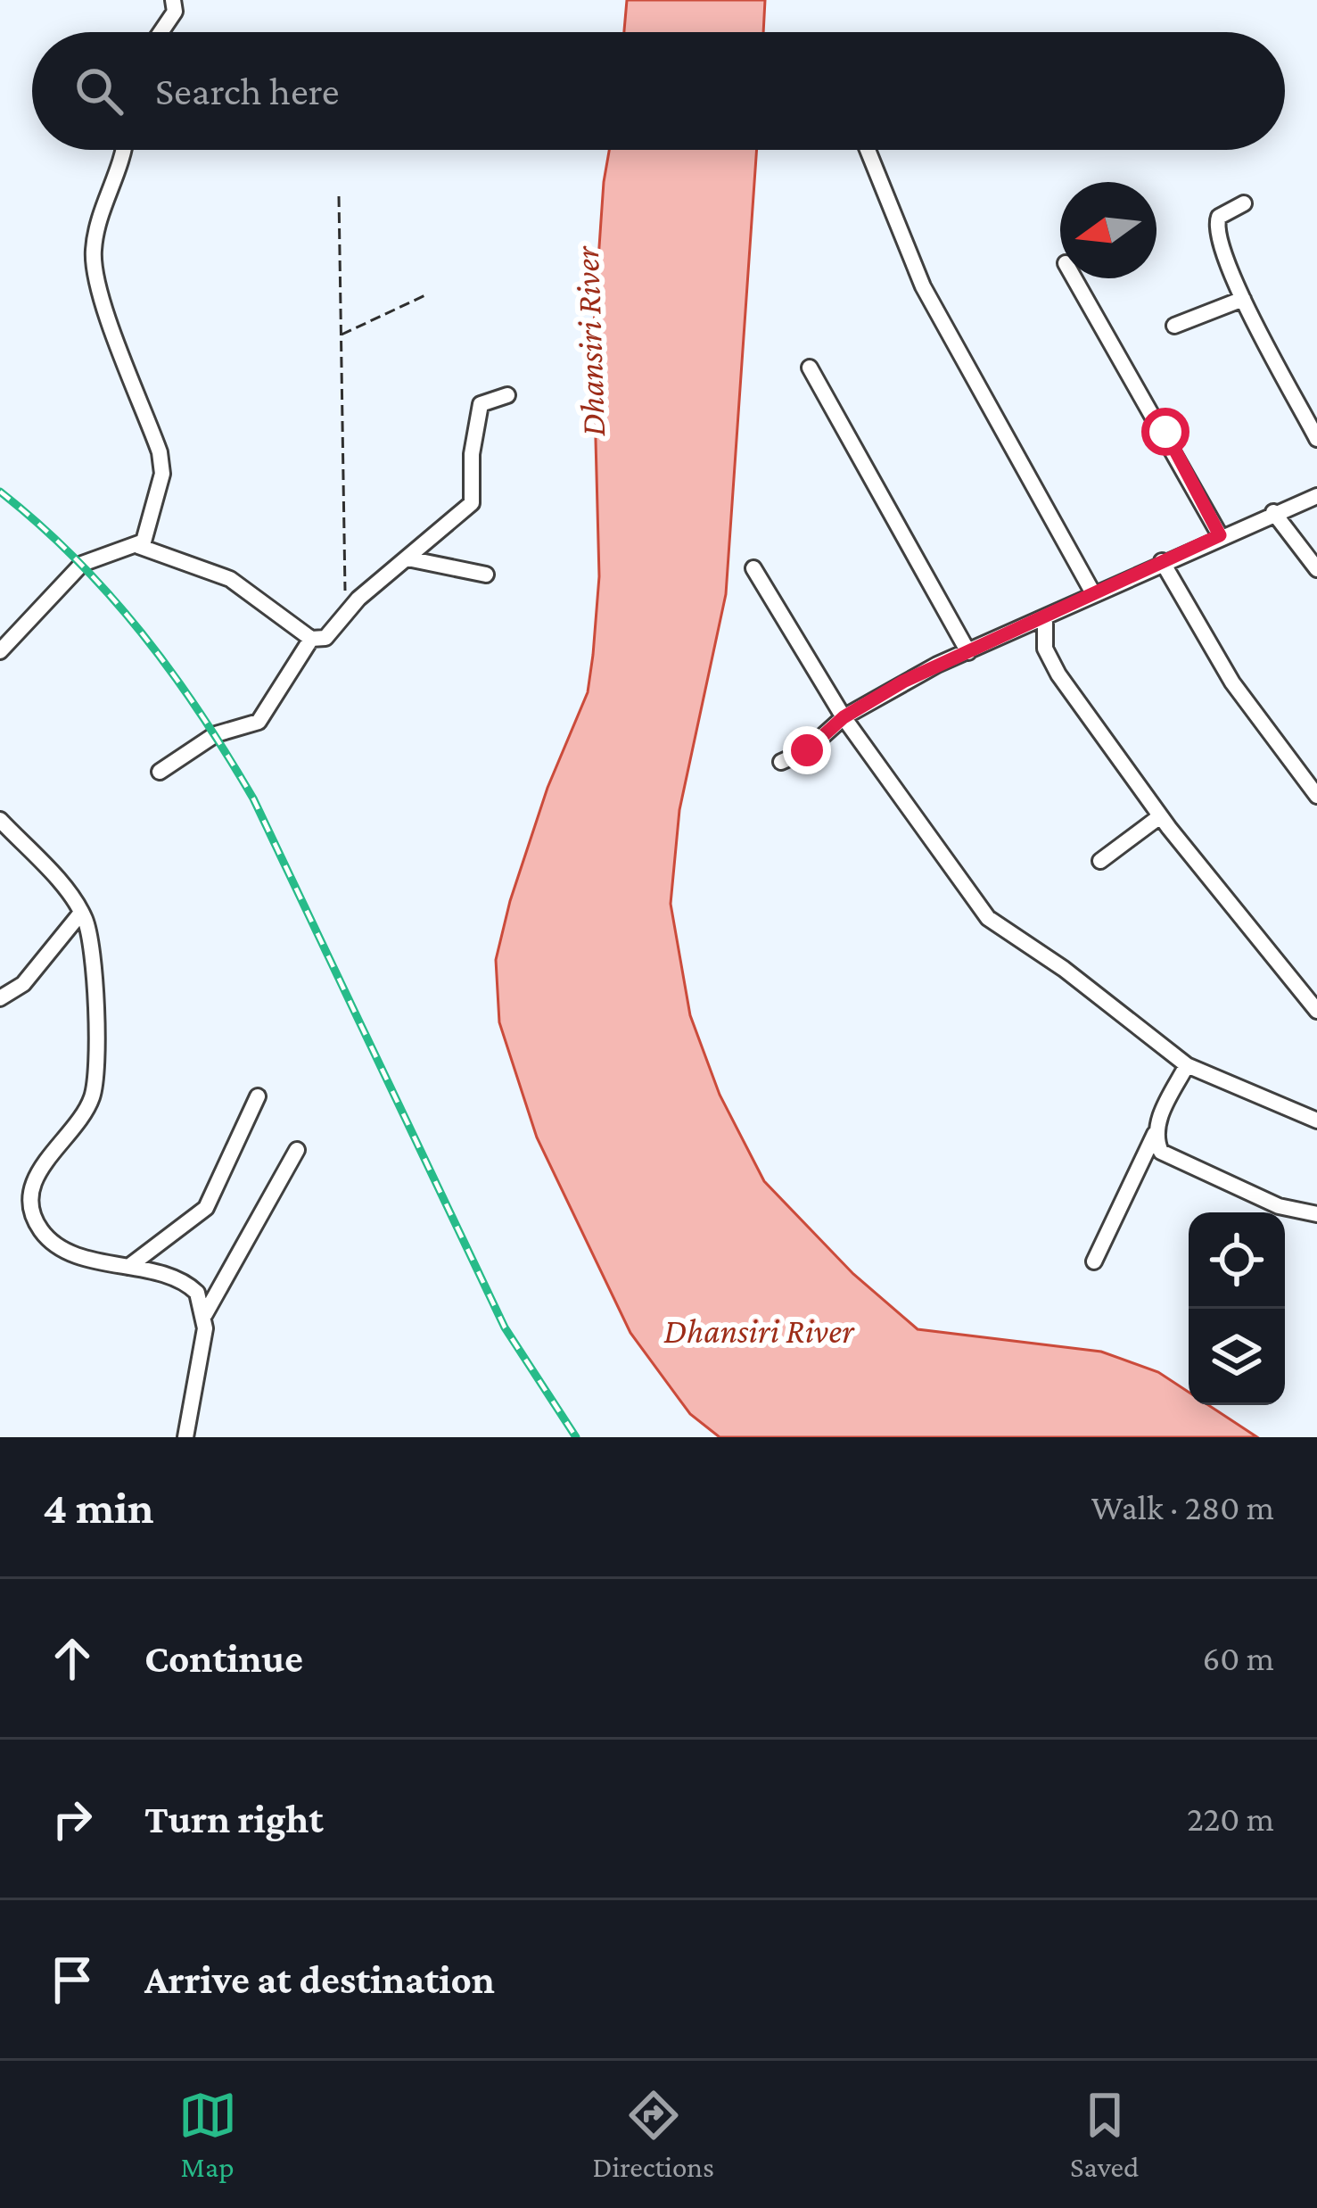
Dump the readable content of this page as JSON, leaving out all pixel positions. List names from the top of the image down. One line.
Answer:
{"water":["Dhansiri River"],"north":"left","page":{"search":"Search here","heading":["4 min","Walk · 280 m"],"list":[["Continue","60 m"],["Turn right","220 m"],"Arrive at destination"],"nav":["Map","Directions","Saved"]}}
